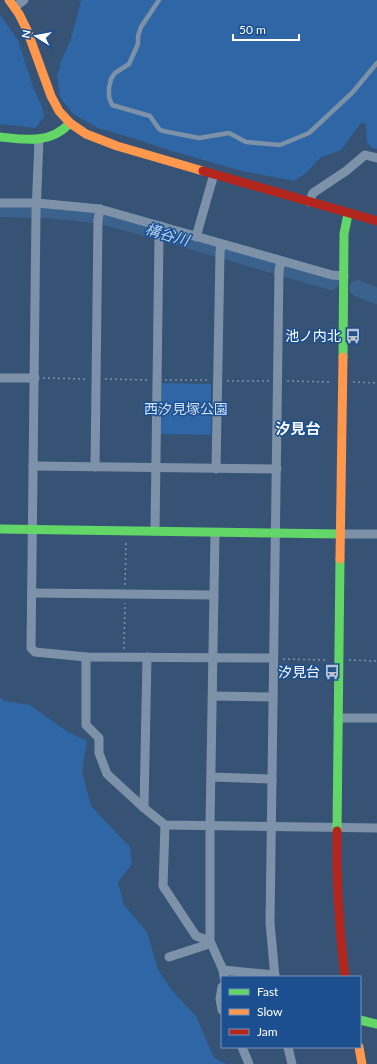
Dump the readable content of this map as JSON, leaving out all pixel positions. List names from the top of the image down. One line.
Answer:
{"districts":["汐見台"],"water":["構谷川"],"parks":["西汐見塚公園"],"places":{"bus stop":["池ノ内北","汐見台"]},"legend":["Fast","Slow","Jam"],"scale_bar":"50 m","north":"left"}
